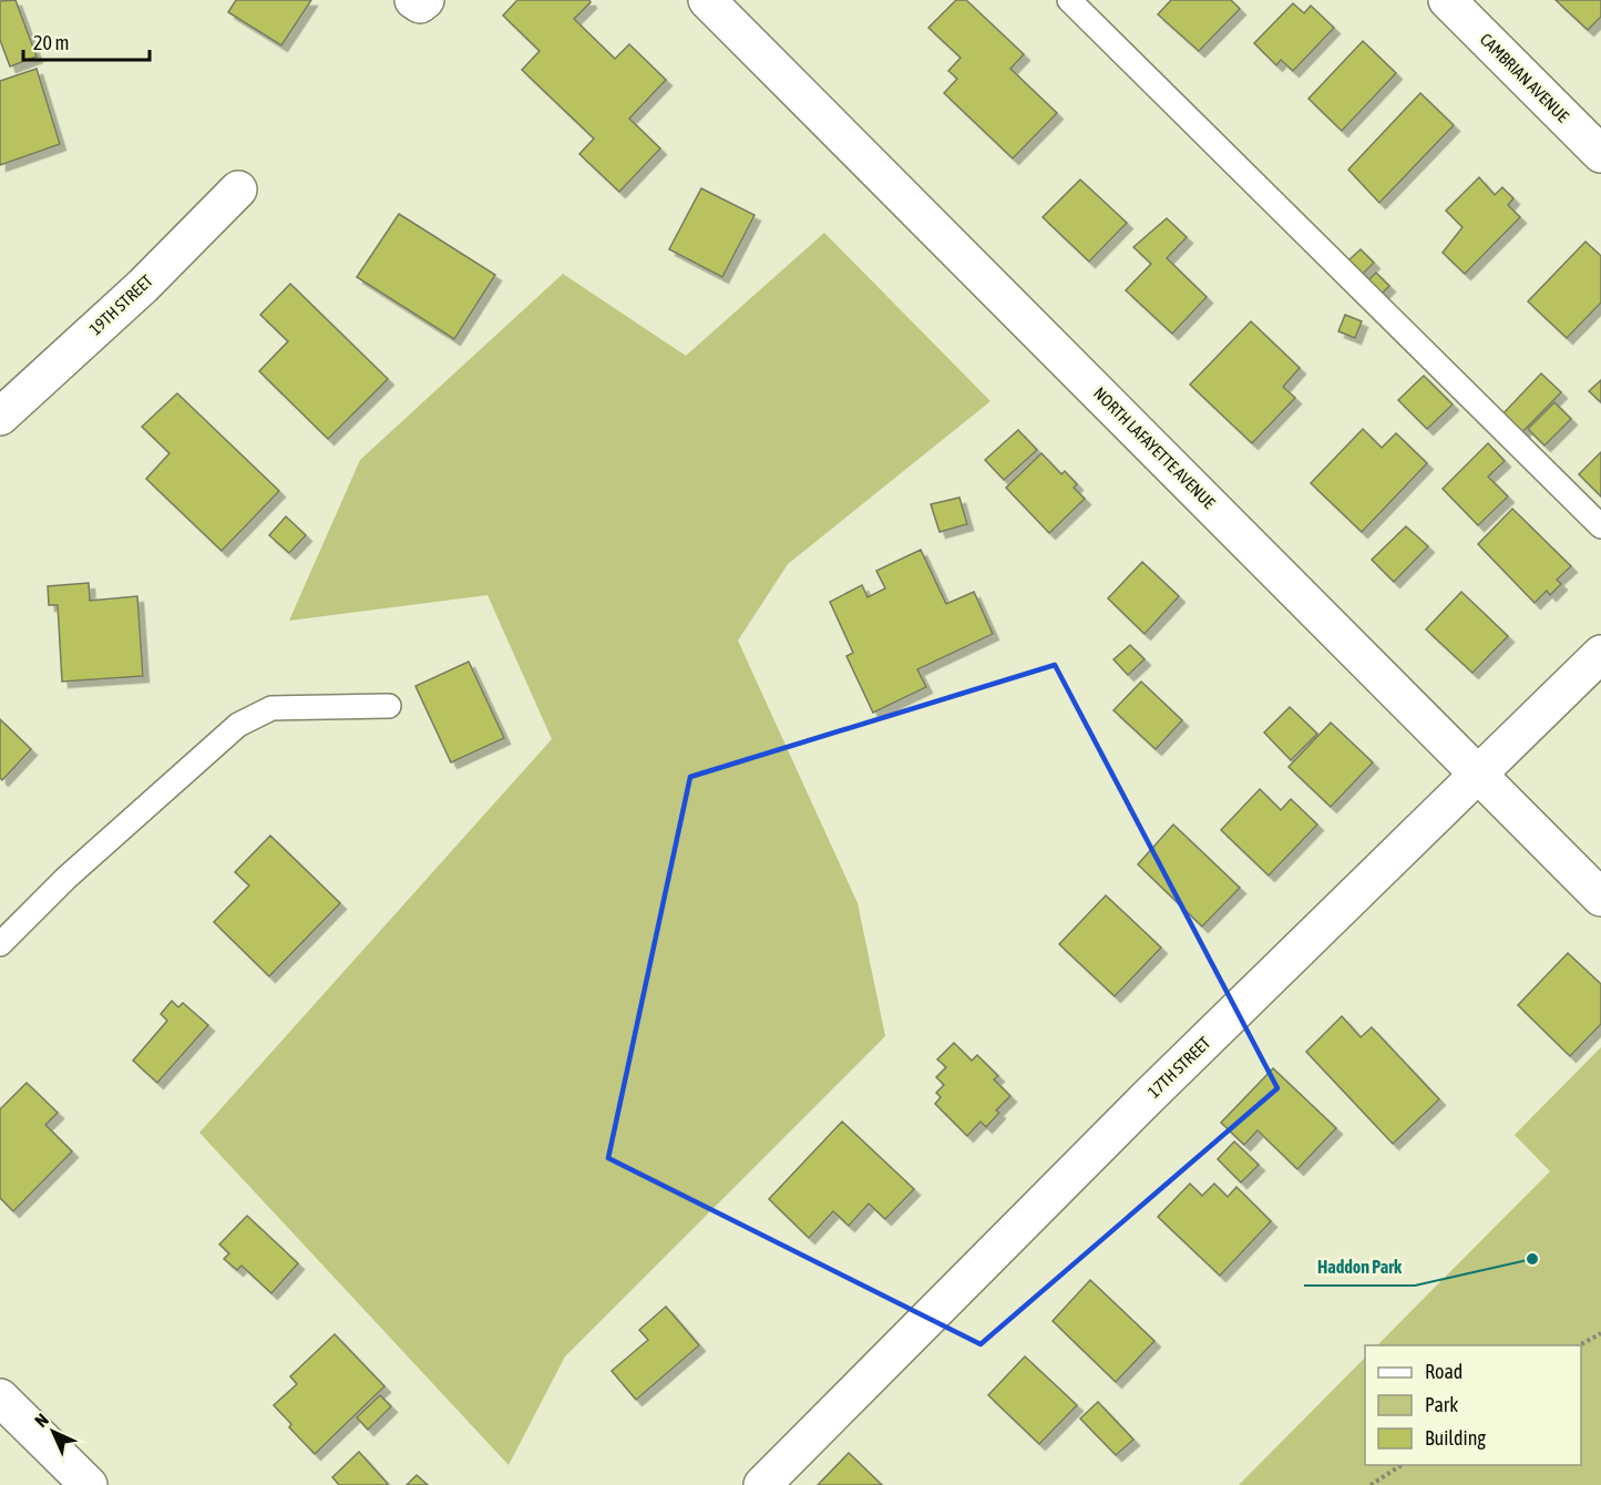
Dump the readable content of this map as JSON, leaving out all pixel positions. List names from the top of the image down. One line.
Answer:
{"streets":{"street":["CAMBRIAN AVENUE","19TH STREET","NORTH LAFAYETTE AVENUE","17TH STREET"]},"crossings":[["NORTH LAFAYETTE AVENUE","17TH STREET"]],"places":["Haddon Park"],"legend":["Road","Park","Building"],"scale_bar":"20 m","north":"top left"}
